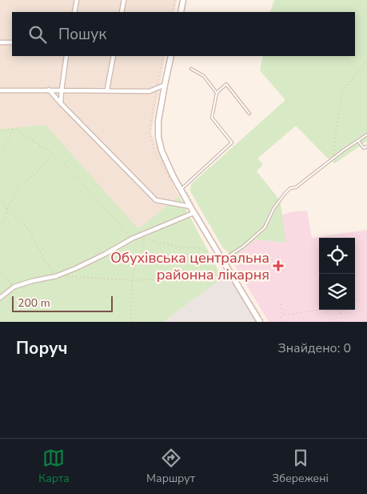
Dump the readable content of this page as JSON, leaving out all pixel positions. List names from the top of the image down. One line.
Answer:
{"places":{"health":["Обухівська центральна районна лікарня"]},"scale_bar":"200 m","page":{"search":"Пошук","scale":"200 m","heading":["Поруч","Знайдено: 0"],"nav":["Карта","Маршрут","Збережені"]}}
